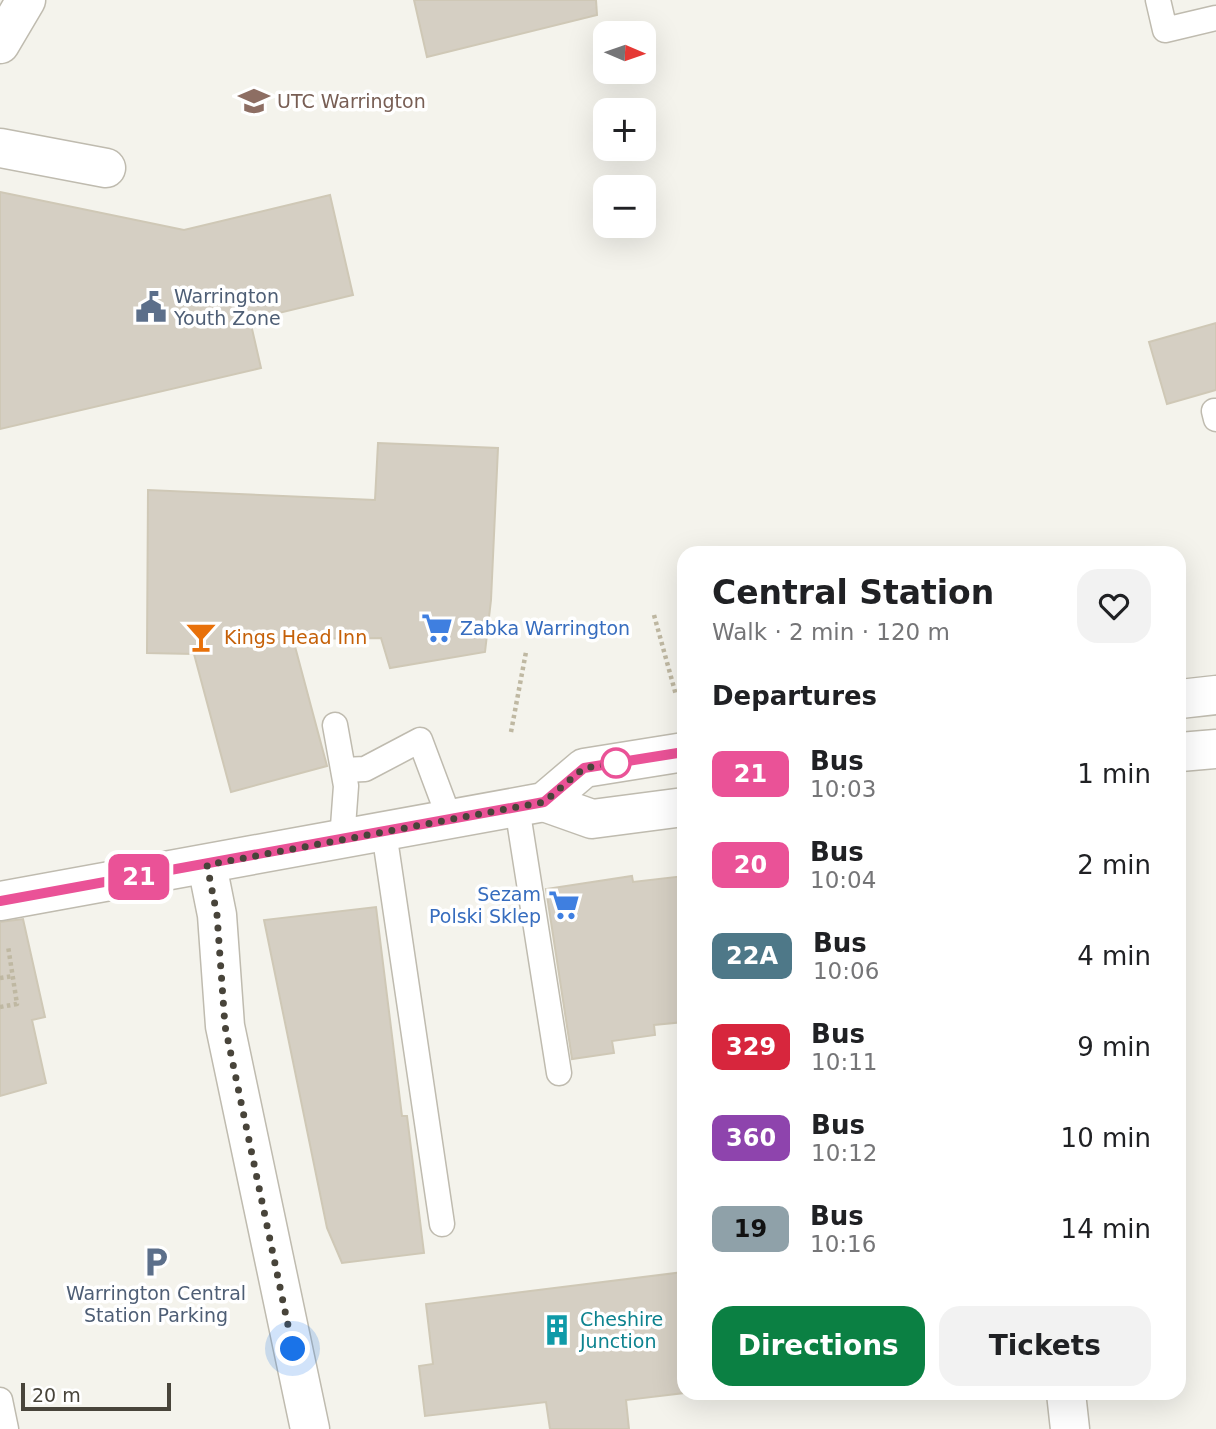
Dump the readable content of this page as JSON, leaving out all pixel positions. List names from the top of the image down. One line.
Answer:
{"places":{"school or university":["UTC Warrington"],"public building":["Warrington Youth Zone"],"supermarket":["Zabka Warrington","Sezam Polski Sklep"],"bar":["Kings Head Inn"],"parking":["Warrington Central Station Parking"],"building":["Cheshire Junction"]},"lines":["bus line 21"],"scale_bar":"20 m","north":"right","page":{"on_map":"21","map_buttons":["+","−"],"heading":[["Central Station","Walk · 2 min · 120 m"],"Departures"],"list":[{"mark":"21","name":"Bus","note":"10:03","value":"1 min"},{"mark":"20","name":"Bus","note":"10:04","value":"2 min"},{"mark":"22A","name":"Bus","note":"10:06","value":"4 min"},{"mark":"329","name":"Bus","note":"10:11","value":"9 min"},{"mark":"360","name":"Bus","note":"10:12","value":"10 min"},{"mark":"19","name":"Bus","note":"10:16","value":"14 min"}],"buttons":["Directions","Tickets"],"scale":"20 m"}}
